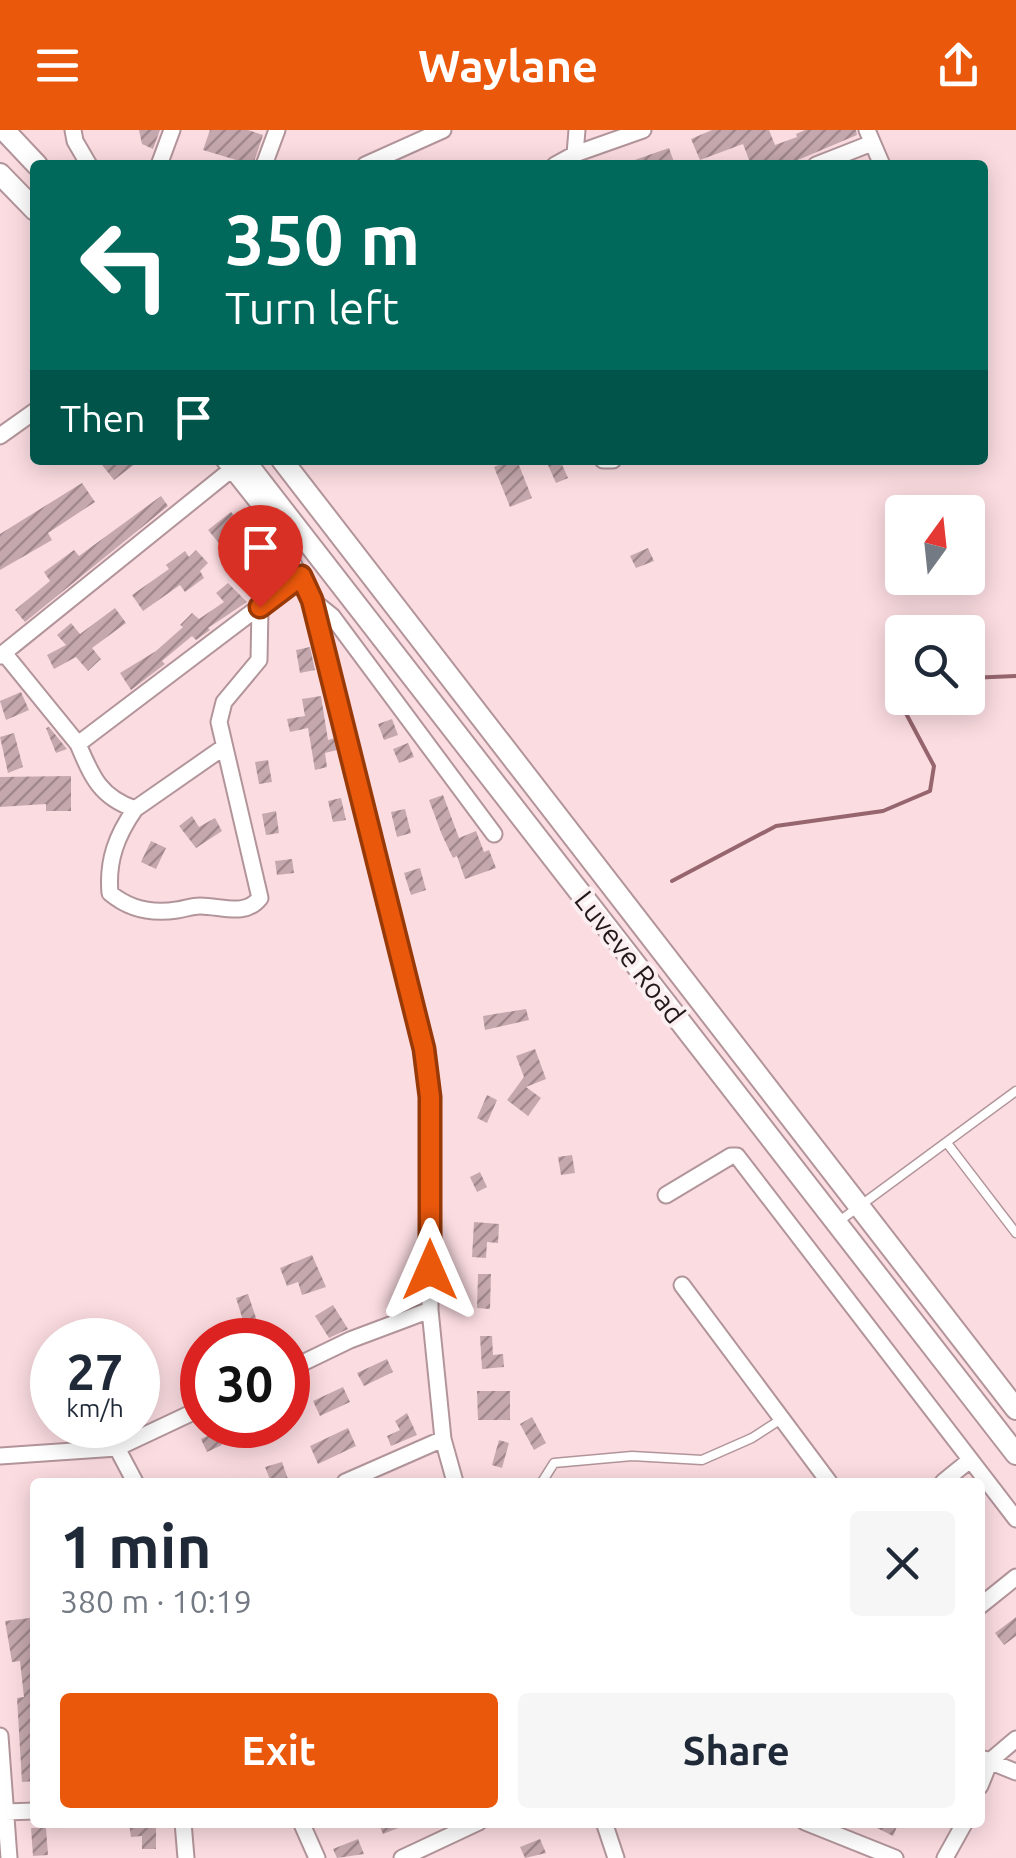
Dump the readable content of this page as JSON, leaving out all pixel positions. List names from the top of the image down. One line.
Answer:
{"streets":{"street":["Luveve Road"]},"north":"top","page":{"header":"Waylane","turn":["350 m","Turn left"],"then":"Then","speed":"27 km/h","limit":"30","heading":["1 min","380 m · 10:19"],"buttons":["Exit","Share"]}}
